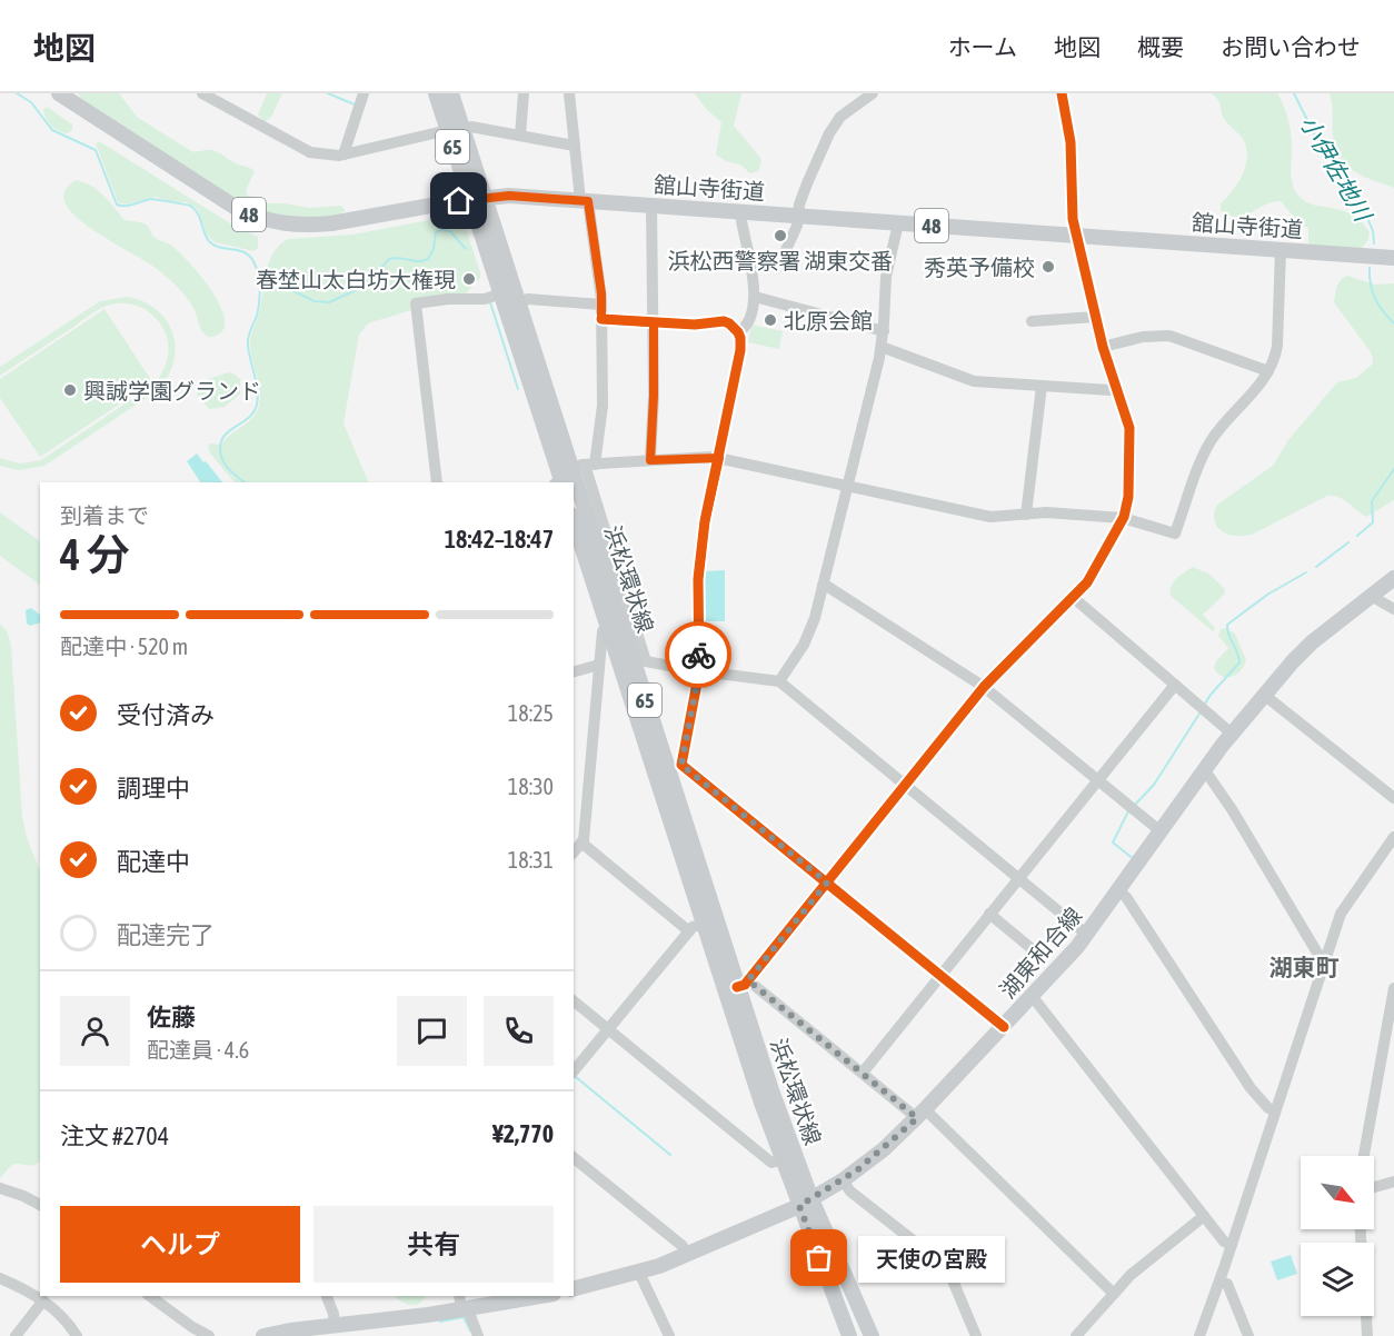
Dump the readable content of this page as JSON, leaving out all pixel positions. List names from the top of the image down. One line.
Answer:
{"streets":{"main road":["65","舘山寺街道","48","浜松環状線","湖東和合線"]},"crossings":[["舘山寺街道","浜松環状線"],["浜松環状線","湖東和合線"]],"districts":["湖東町"],"water":["小伊佐地川"],"places":["浜松西警察署 湖東交番","秀英予備校","春埜山太白坊大権現","北原会館","興誠学園グランド","天使の宮殿"],"north":"bottom right","page":{"header":"地図","nav":["ホーム","地図","概要","お問い合わせ"],"heading":["4 分","到着まで","18:42–18:47"],"panel":["佐藤","配達員 · 4.6","注文 #2704","¥2,770"],"bar":"配達中 · 520 m","list":[["受付済み","18:25"],["調理中","18:30"],["配達中","18:31"],"配達完了"],"buttons":["ヘルプ","共有"],"bubble":"天使の宮殿"}}
